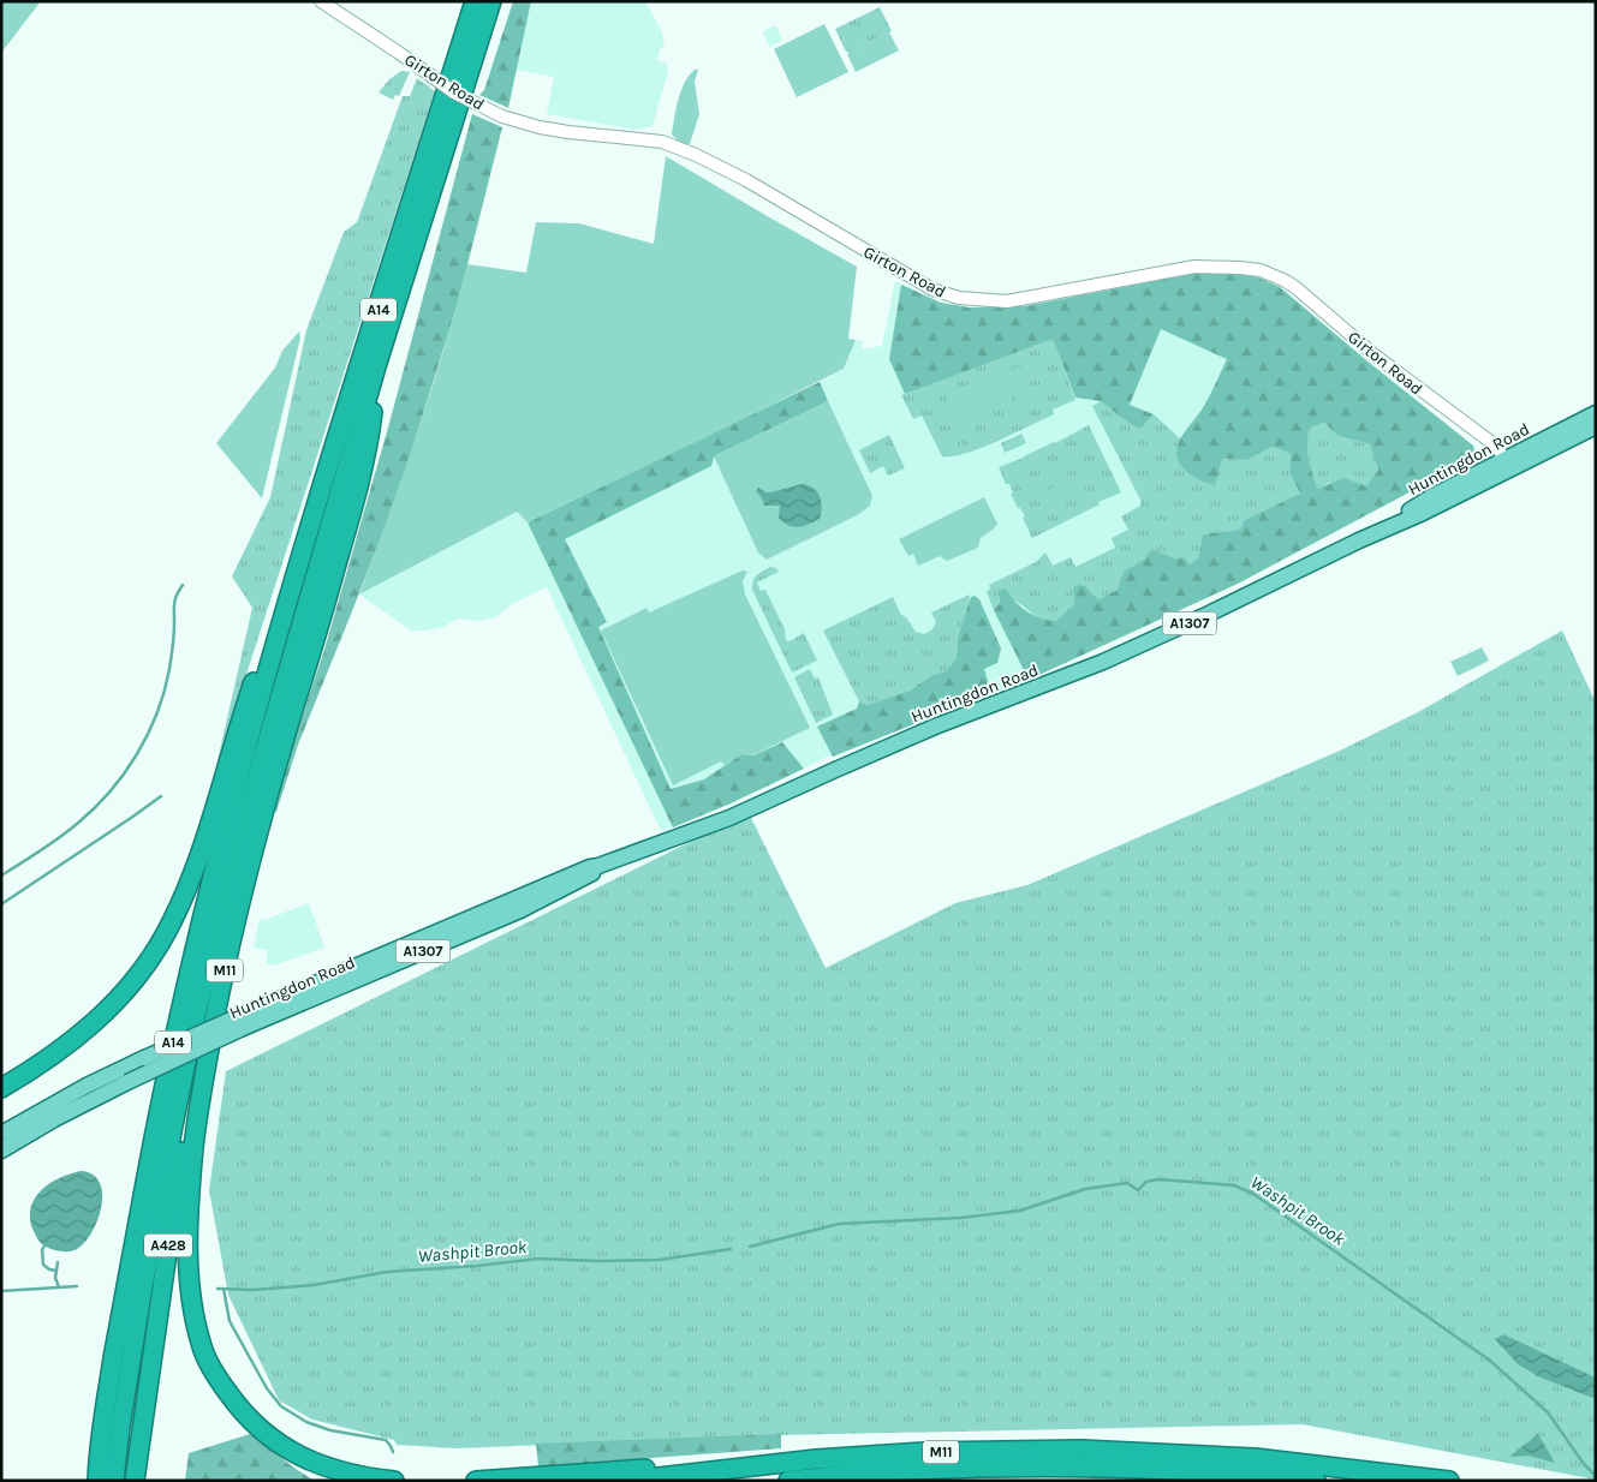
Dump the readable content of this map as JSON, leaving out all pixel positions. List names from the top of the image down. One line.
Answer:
{"streets":{"highway":["A14","M11","A428"],"main road":["Huntingdon Road","A1307"],"street":["Girton Road"]},"crossings":[["Girton Road","Huntingdon Road"],["A14","M11"],["A14","A428"]],"water":["Washpit Brook"]}
